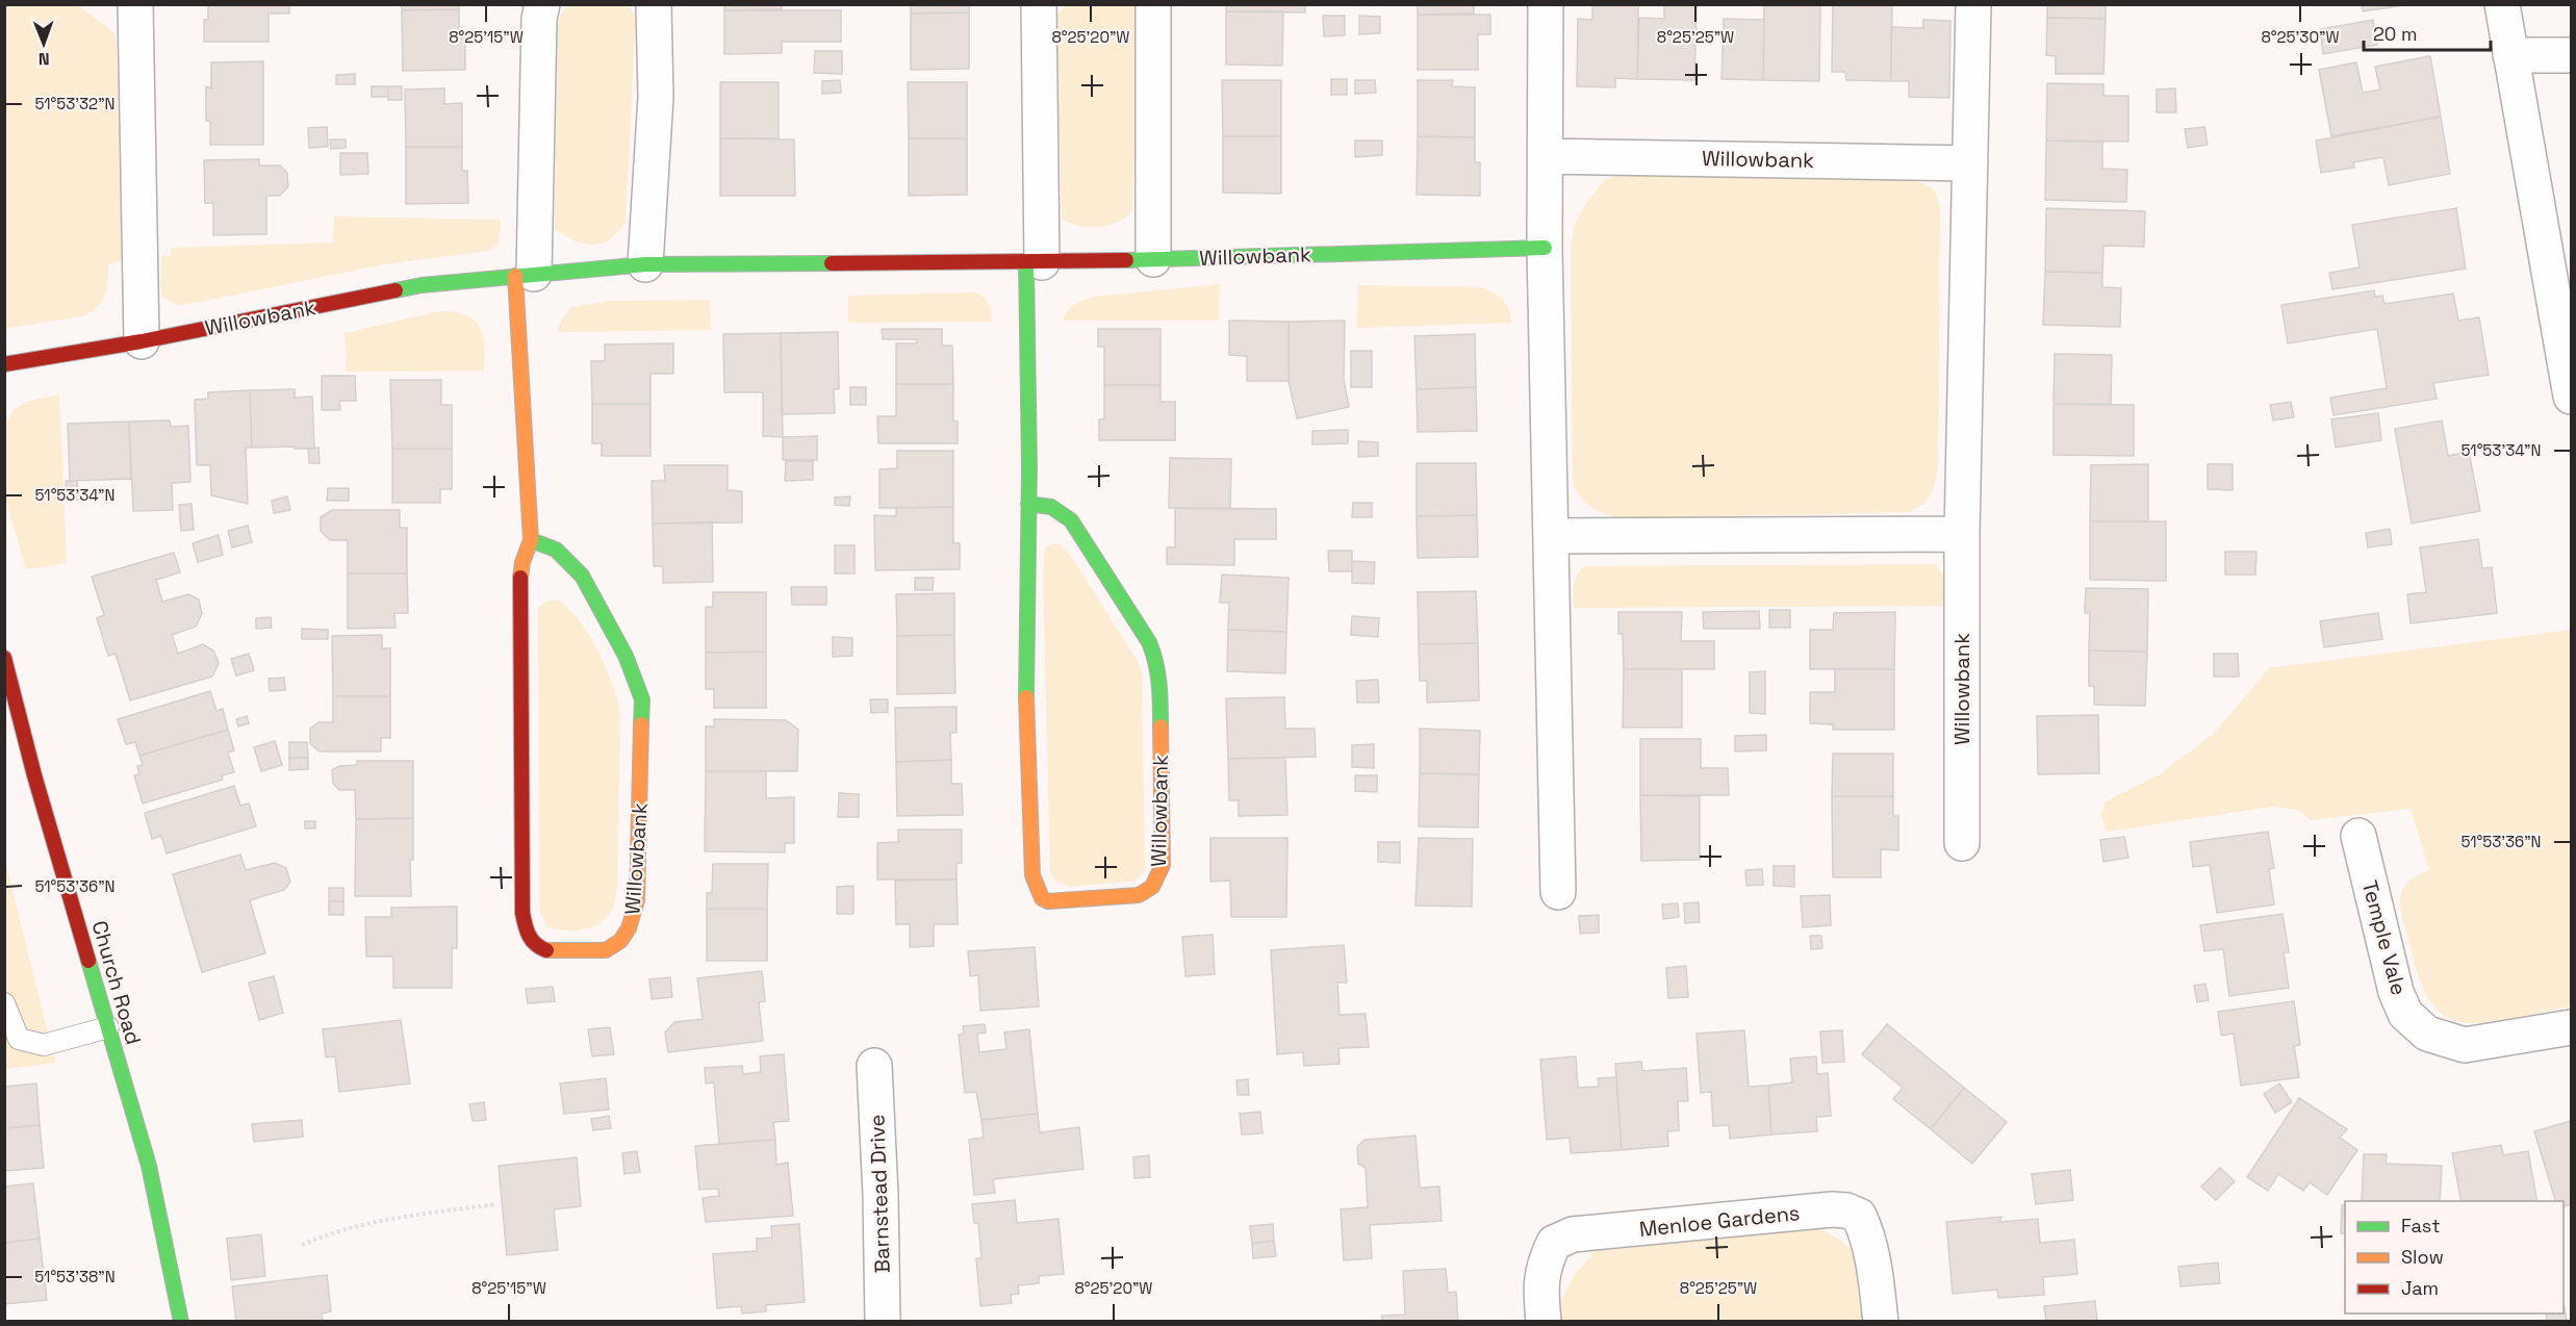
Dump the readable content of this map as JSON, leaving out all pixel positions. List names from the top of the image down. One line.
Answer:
{"streets":{"street":["Willowbank","Temple Vale","Church Road","Barnstead Drive","Menloe Gardens"]},"legend":["Fast","Slow","Jam"],"scale_bar":"20 m","north":"bottom","coordinates":["8°25'15\"W","8°25'20\"W","8°25'25\"W","8°25'30\"W","51°53'32\"N","51°53'34\"N","51°53'36\"N","51°53'38\"N"]}
